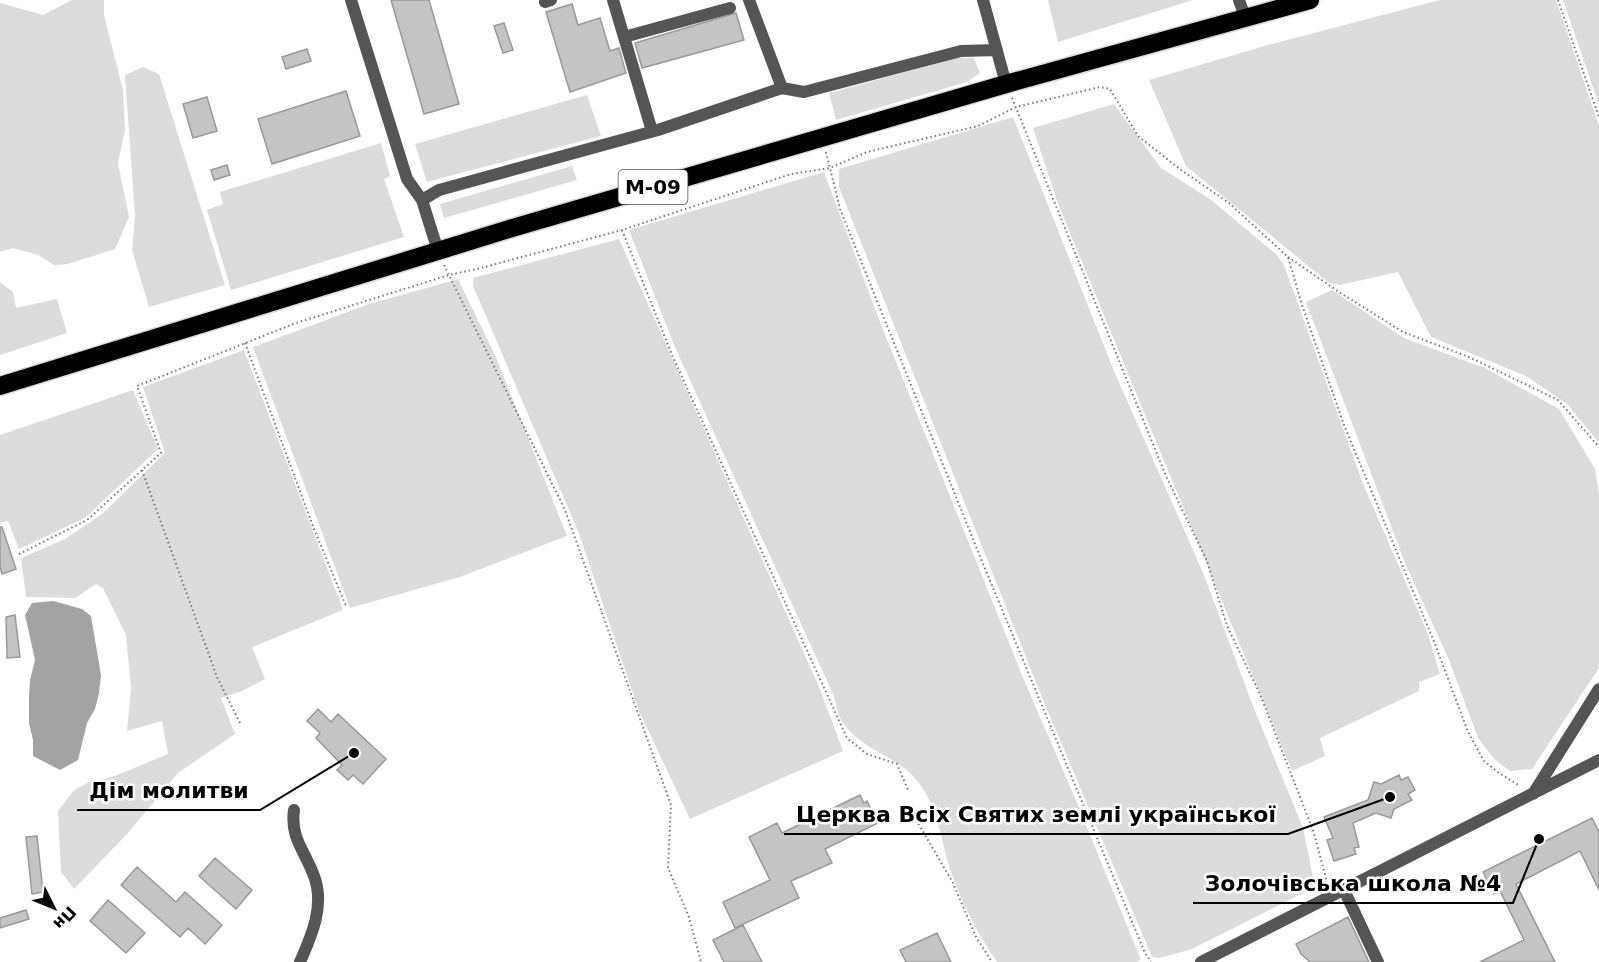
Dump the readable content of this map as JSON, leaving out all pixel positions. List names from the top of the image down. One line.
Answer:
{"streets":{"highway":["М-09"]},"places":["Дім молитви","Церква Всіх Святих землі української","Золочівська школа №4"],"north":"bottom right"}
